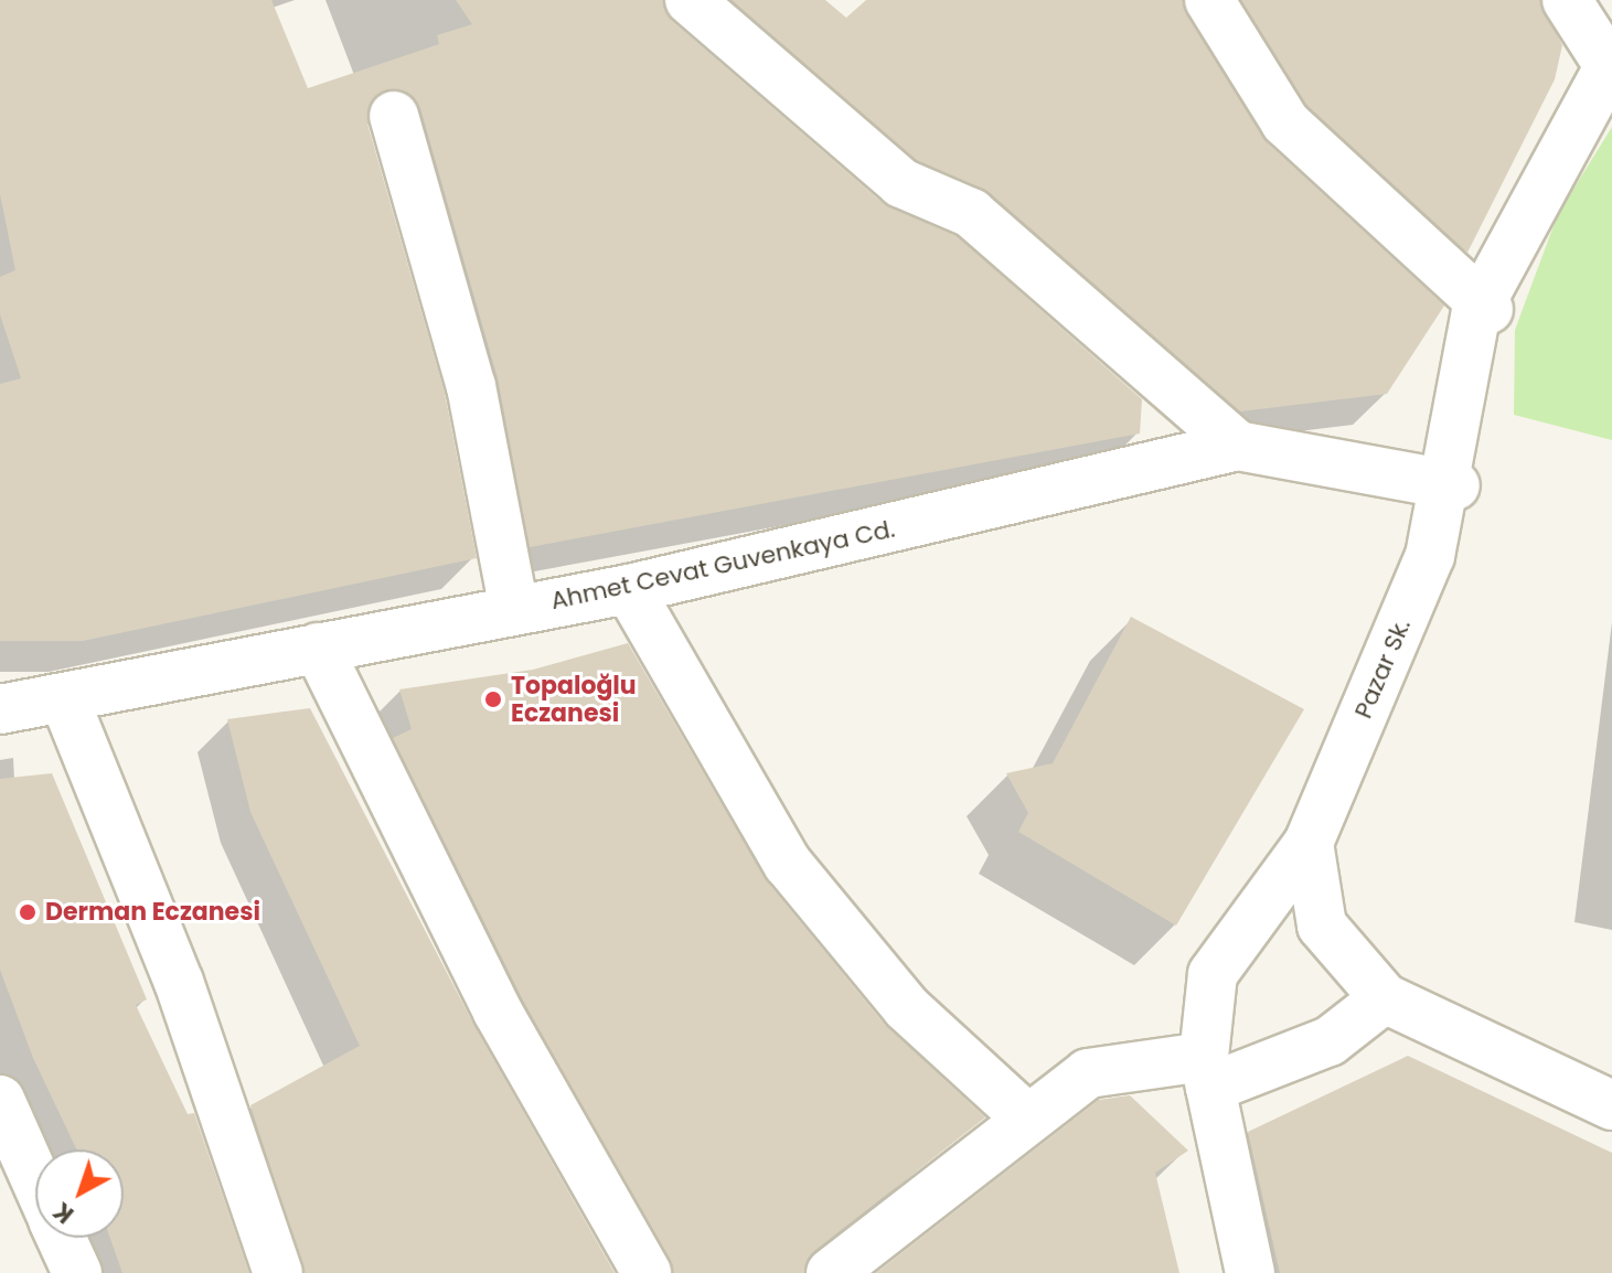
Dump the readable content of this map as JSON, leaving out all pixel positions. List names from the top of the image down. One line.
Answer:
{"streets":{"street":["Ahmet Cevat Guvenkaya Cd.","Pazar Sk."]},"crossings":[["Ahmet Cevat Guvenkaya Cd.","Pazar Sk."]],"places":["Topaloğlu Eczanesi","Derman Eczanesi"],"north":"bottom left"}
